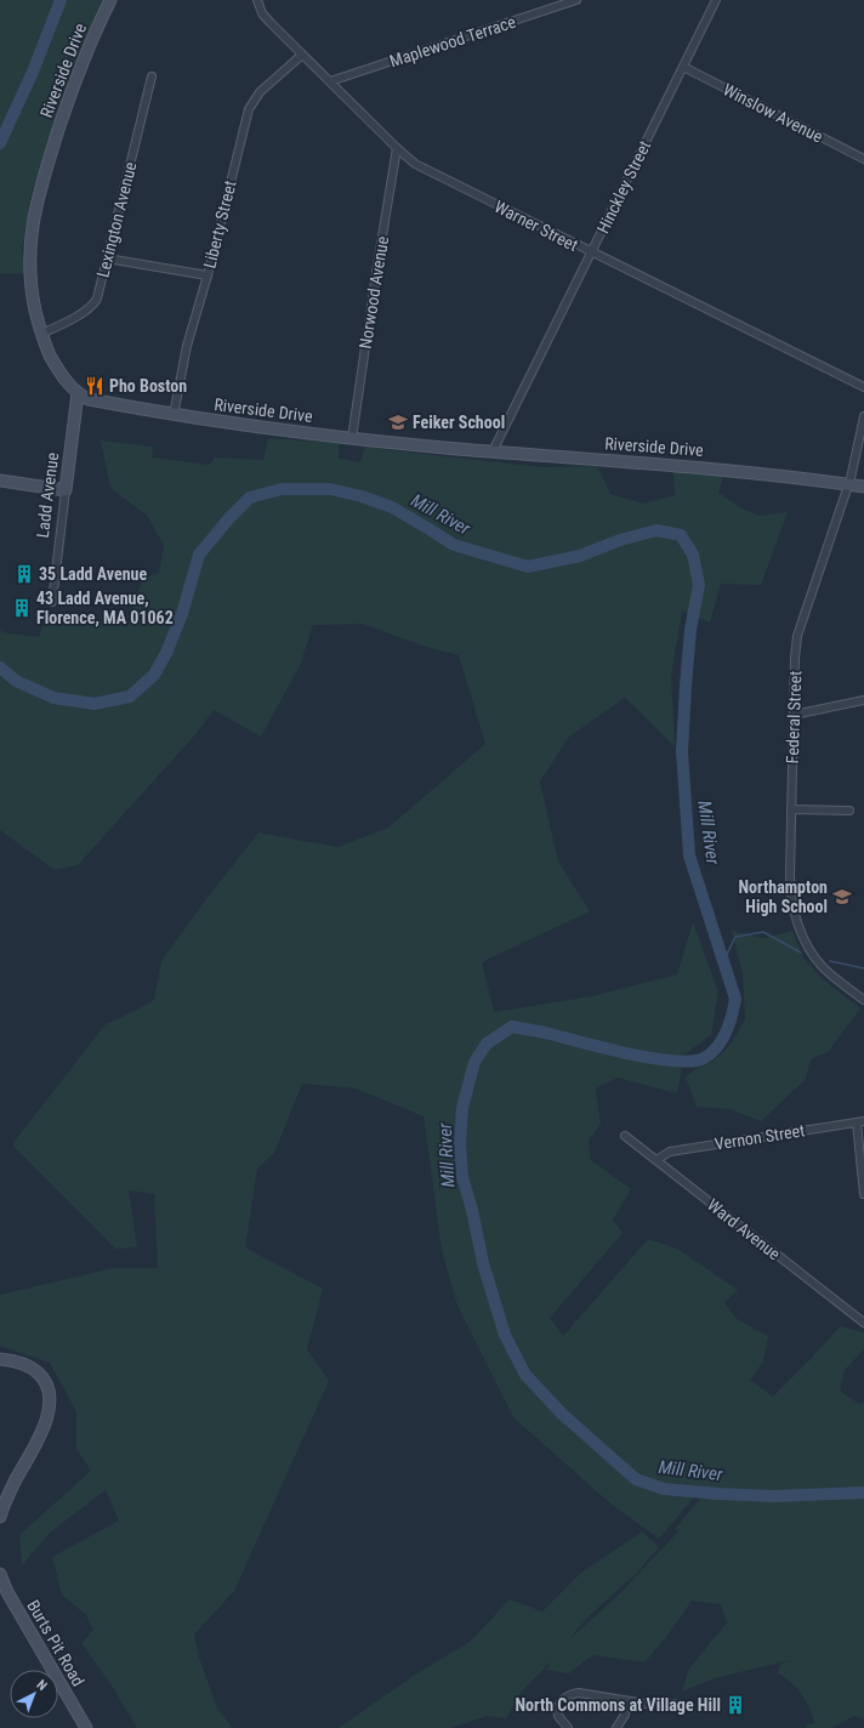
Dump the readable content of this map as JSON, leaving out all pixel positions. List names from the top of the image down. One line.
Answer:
{"streets":{"street":["Maplewood Terrace","Riverside Drive","Winslow Avenue","Hinckley Street","Lexington Avenue","Liberty Street","Warner Street","Norwood Avenue","Ladd Avenue","Federal Street","Vernon Street","Ward Avenue","Burts Pit Road"]},"crossings":[["Maplewood Terrace","Warner Street"],["Riverside Drive","Hinckley Street"],["Riverside Drive","Lexington Avenue"],["Riverside Drive","Liberty Street"],["Riverside Drive","Norwood Avenue"],["Riverside Drive","Ladd Avenue"],["Riverside Drive","Federal Street"],["Winslow Avenue","Hinckley Street"],["Hinckley Street","Warner Street"],["Liberty Street","Warner Street"],["Warner Street","Norwood Avenue"],["Vernon Street","Ward Avenue"]],"water":["Mill River"],"places":{"restaurant":["Pho Boston"],"school or university":["Feiker School","Northampton High School"],"building":["35 Ladd Avenue","43 Ladd Avenue, Florence, MA 01062","North Commons at Village Hill"]},"north":"top right"}
